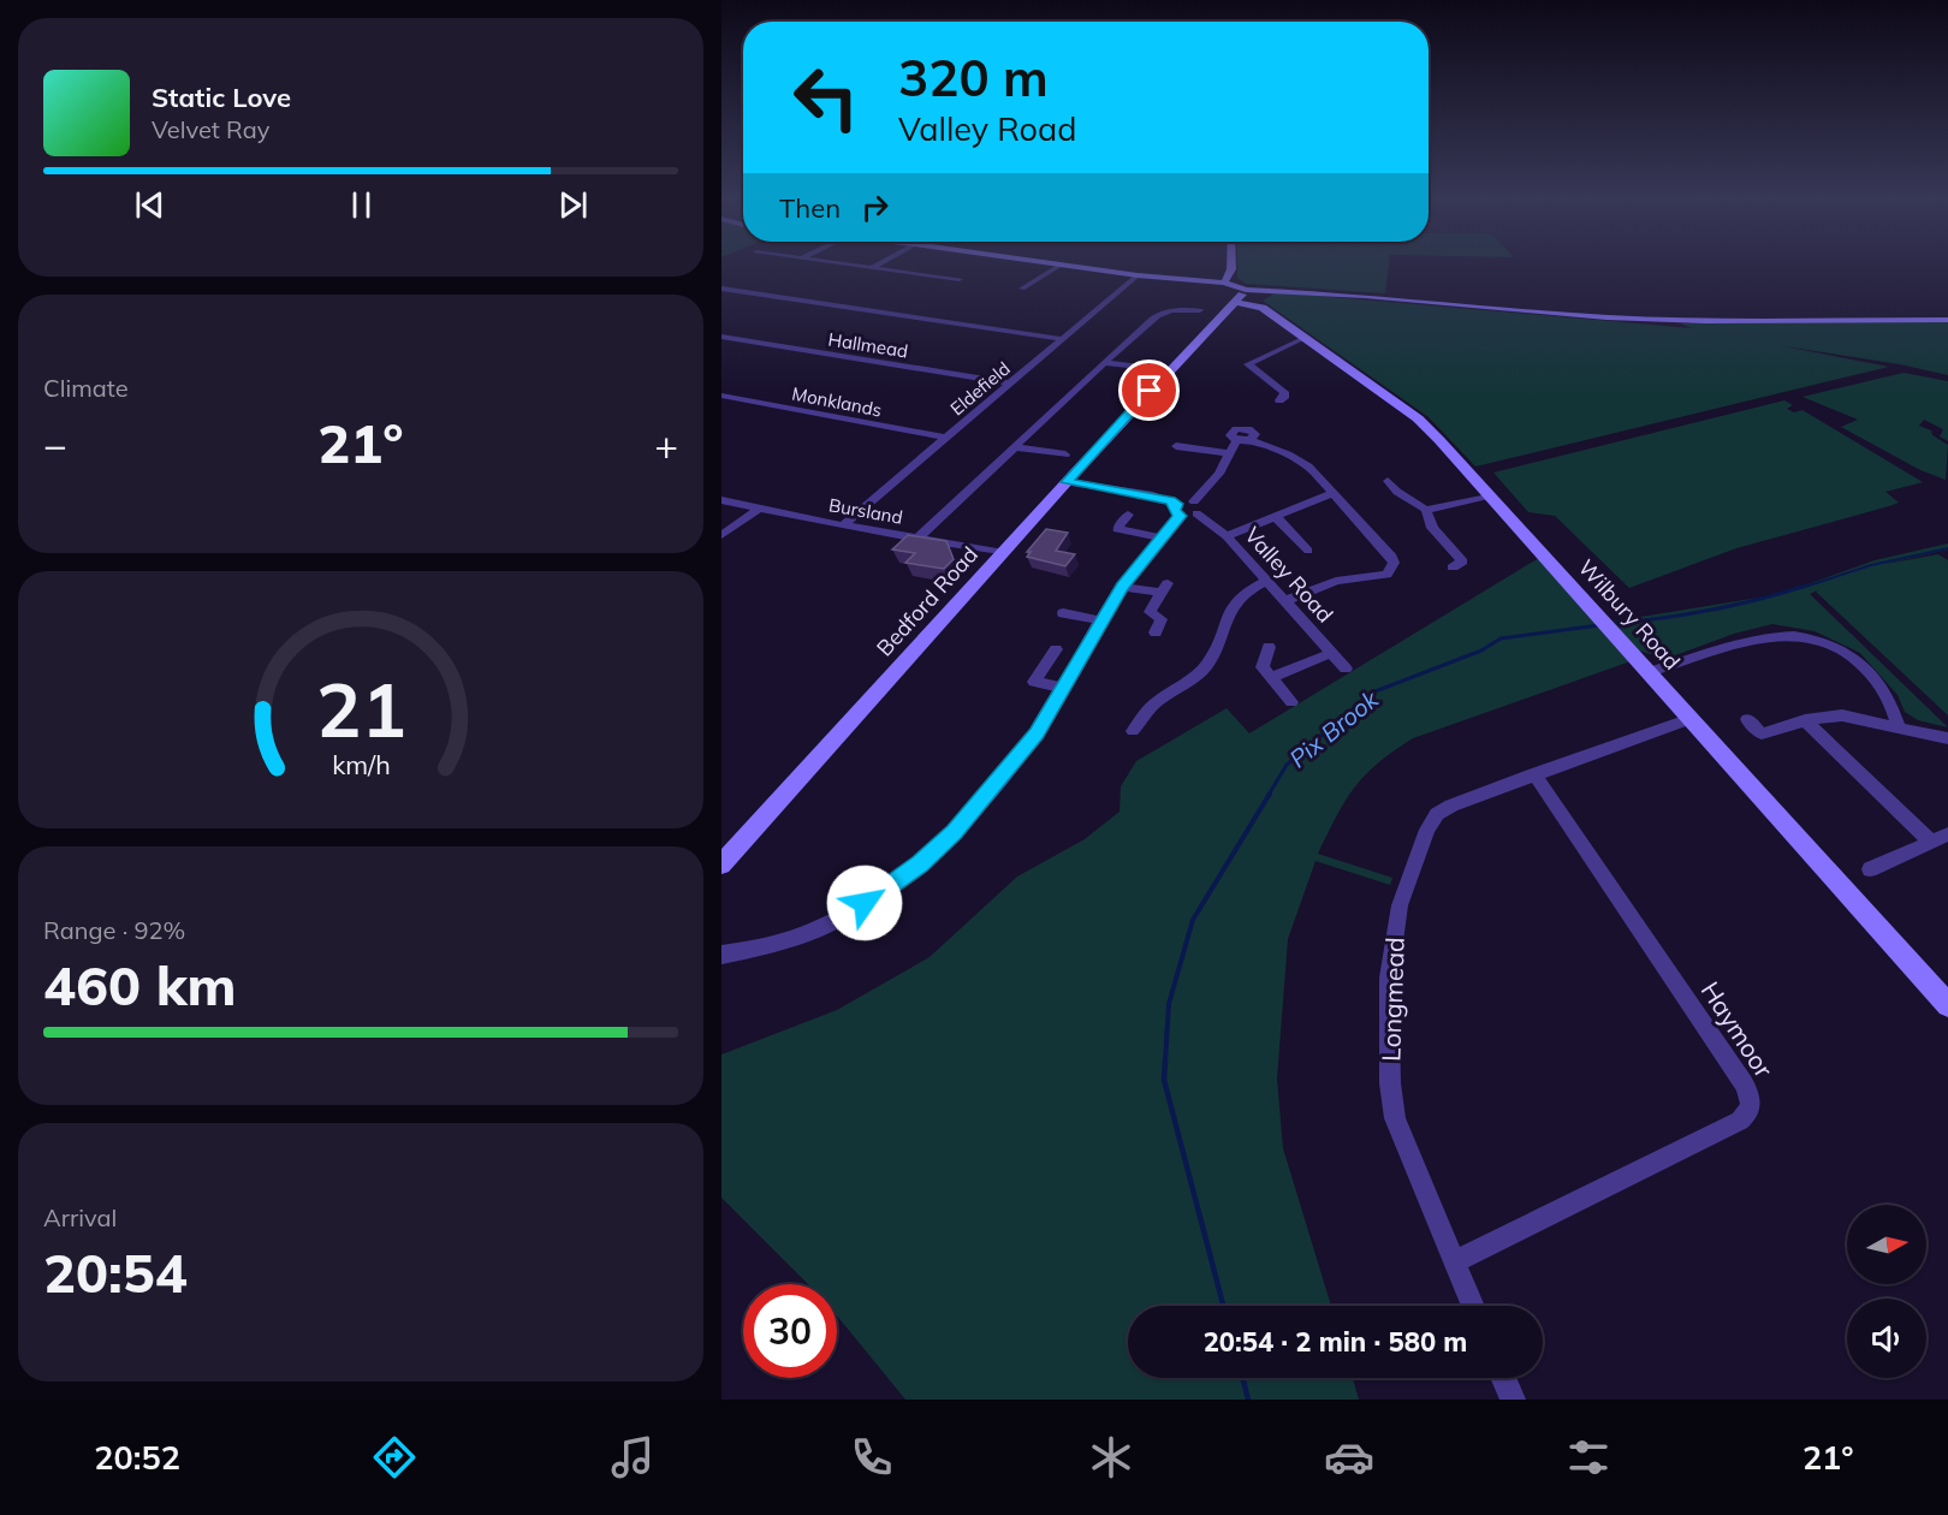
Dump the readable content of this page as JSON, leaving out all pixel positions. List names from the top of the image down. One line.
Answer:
{"streets":{"street":["Hallmead","Eldefield","Monklands","Bursland","Valley Road","Bedford Road","Wilbury Road","Longmead","Haymoor"]},"crossings":[["Hallmead","Eldefield"],["Eldefield","Monklands"],["Eldefield","Bursland"],["Bursland","Bedford Road"],["Bedford Road","Wilbury Road"],["Wilbury Road","Longmead"],["Longmead","Haymoor"]],"water":["Pix Brook"],"north":"right","page":{"turn":["320 m","Valley Road"],"song":["Static Love","Velvet Ray"],"then":"Then","tile":["Climate",["Range · 92%","460 km"],["Arrival","20:54"]],"heat":["−","21°","+"],"limit":"30","trip":"20:54 · 2 min · 580 m","tabs":["20:52","21°"],"gauge":["21","km/h"]}}
